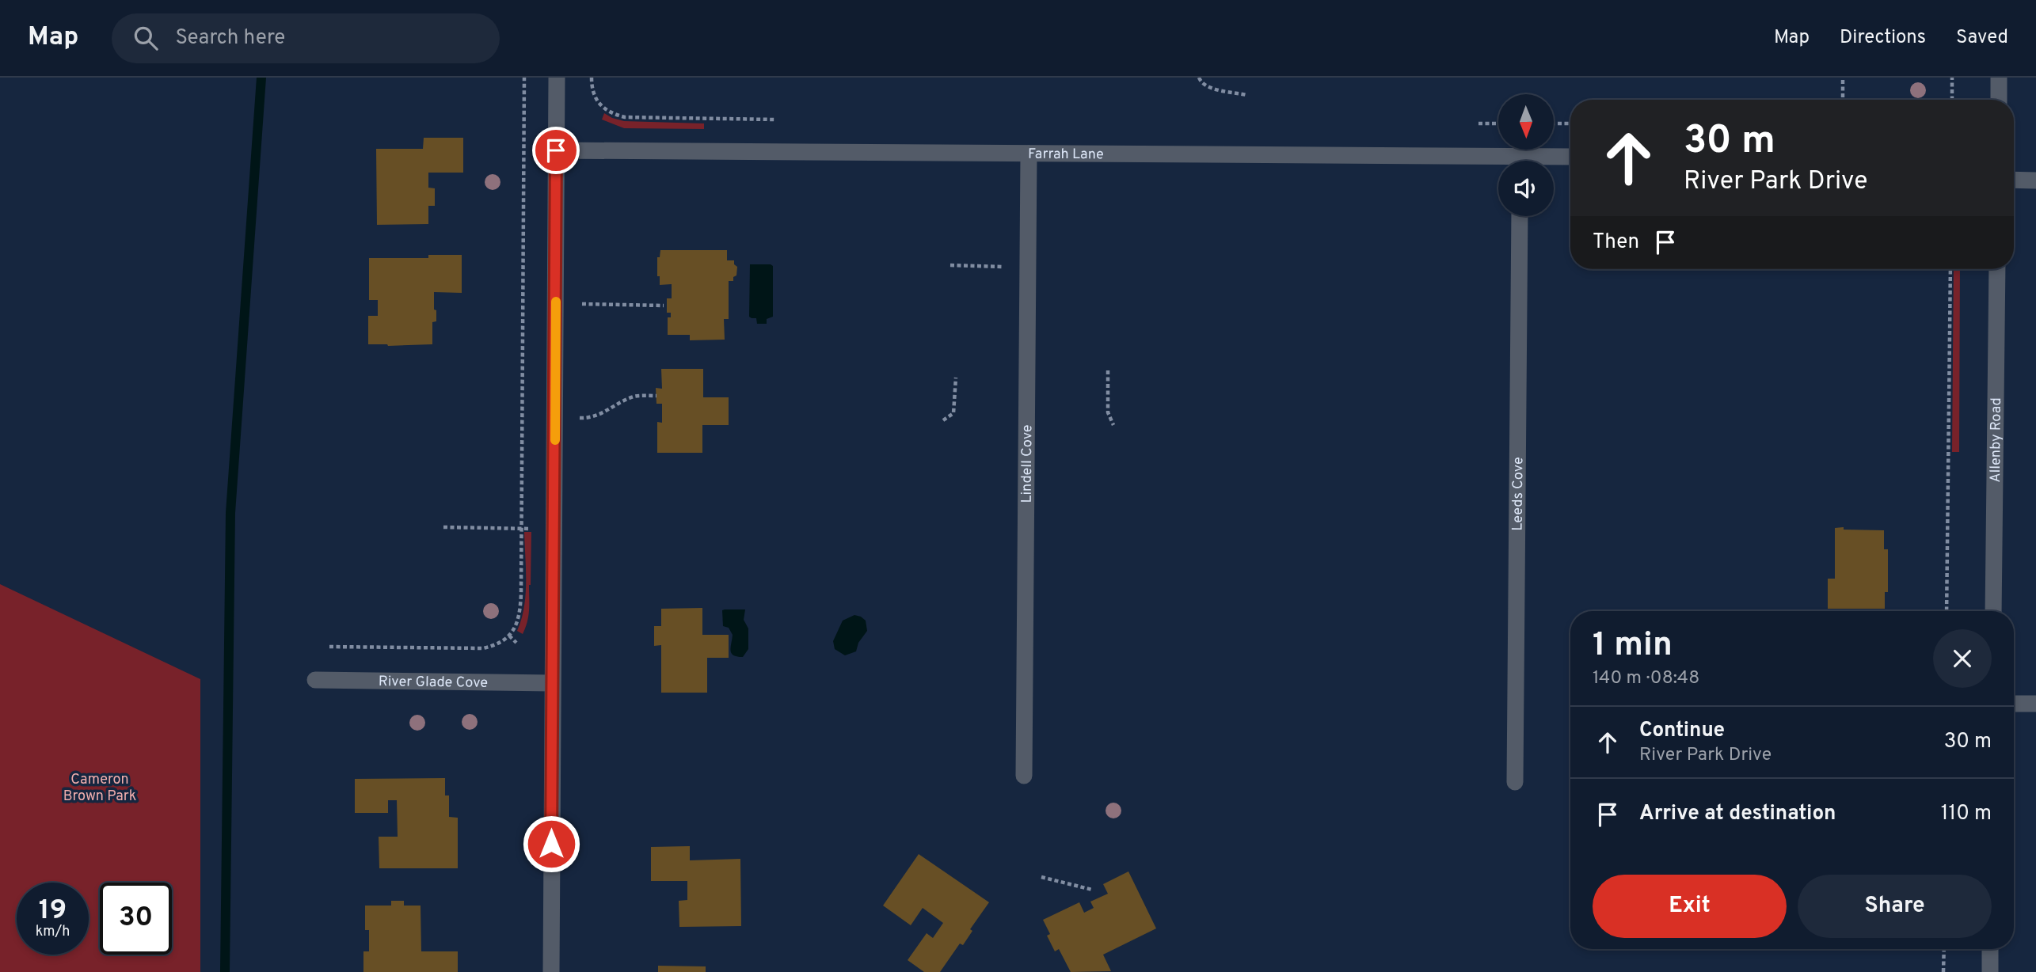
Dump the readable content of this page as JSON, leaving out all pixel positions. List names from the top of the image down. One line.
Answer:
{"streets":{"street":["Farrah Lane","Allenby Road","Lindell Cove","Leeds Cove","River Glade Cove"]},"crossings":[["Farrah Lane","Lindell Cove"]],"parks":["Cameron Brown Park"],"north":"bottom","page":{"header":"Map","search":"Search here","nav":["Map","Directions","Saved"],"turn":["30 m","River Park Drive"],"then":"Then","heading":["1 min","140 m · 08:48"],"list":[{"name":"Continue","note":"River Park Drive","value":"30 m"},{"name":"Arrive at destination","value":"110 m"}],"buttons":["Exit","Share"],"speed":"19 km/h","limit":"30"}}
